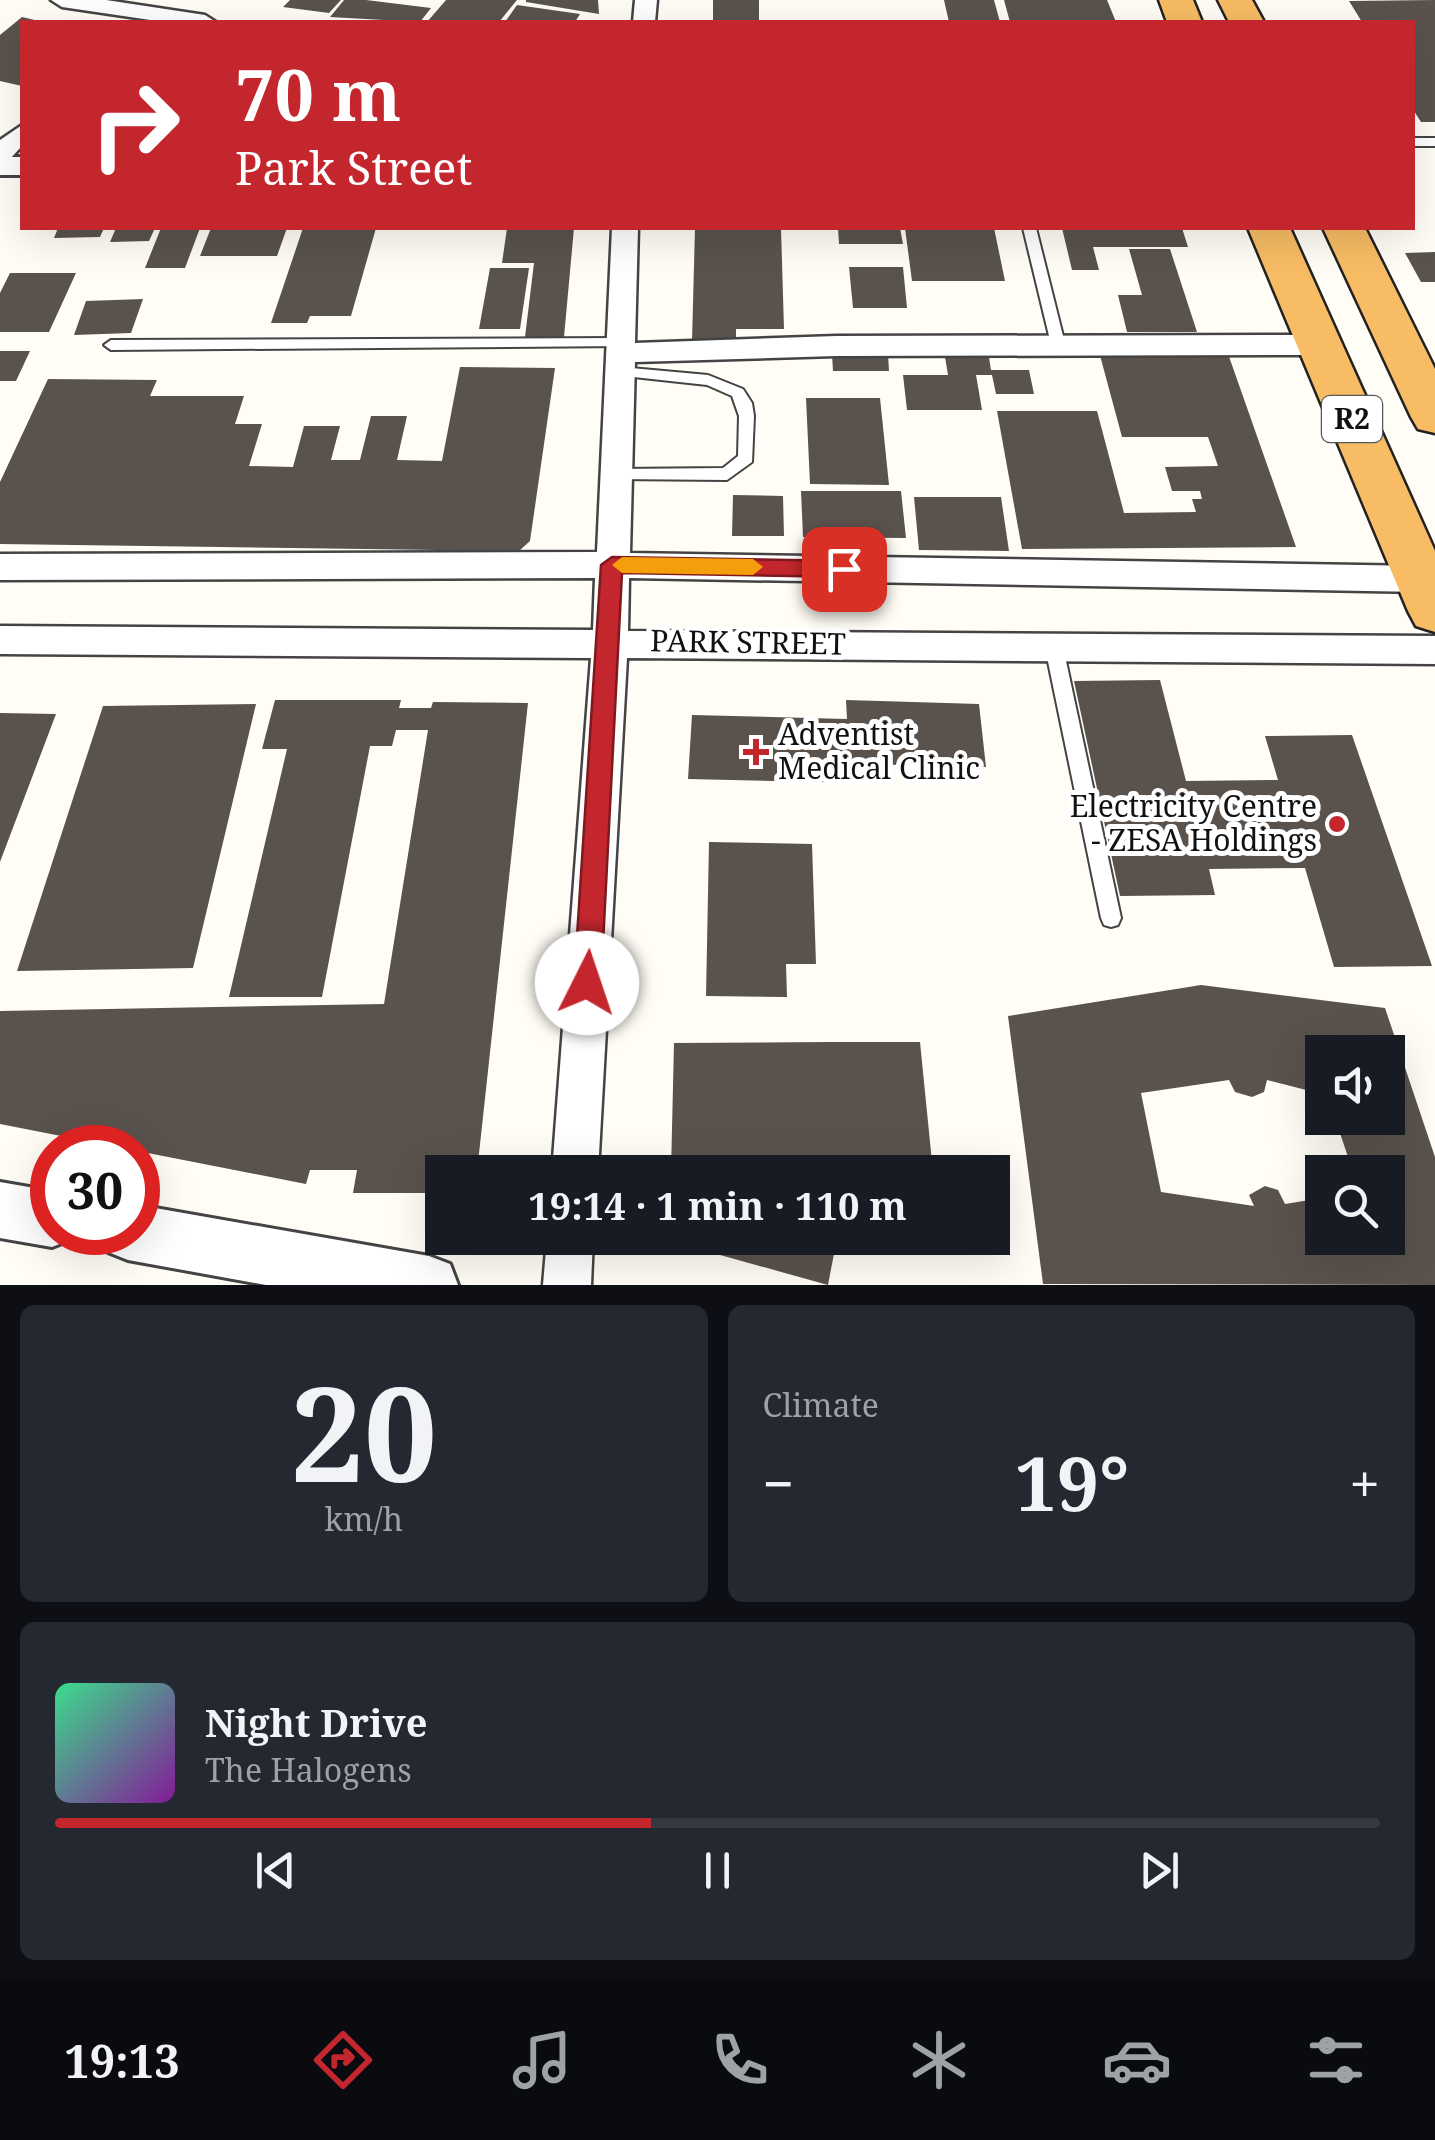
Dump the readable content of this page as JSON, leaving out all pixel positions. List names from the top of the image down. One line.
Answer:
{"streets":{"highway":["R2"],"street":["PARK STREET"]},"places":{"health":["Adventist Medical Clinic"],"other":["Electricity Centre - ZESA Holdings"]},"page":{"turn":["70 m","Park Street"],"limit":"30","trip":"19:14 · 1 min · 110 m","tile":[["20","km/h"],"Climate"],"heat":["−","19°","+"],"song":["Night Drive","The Halogens"],"tabs":"19:13"}}
